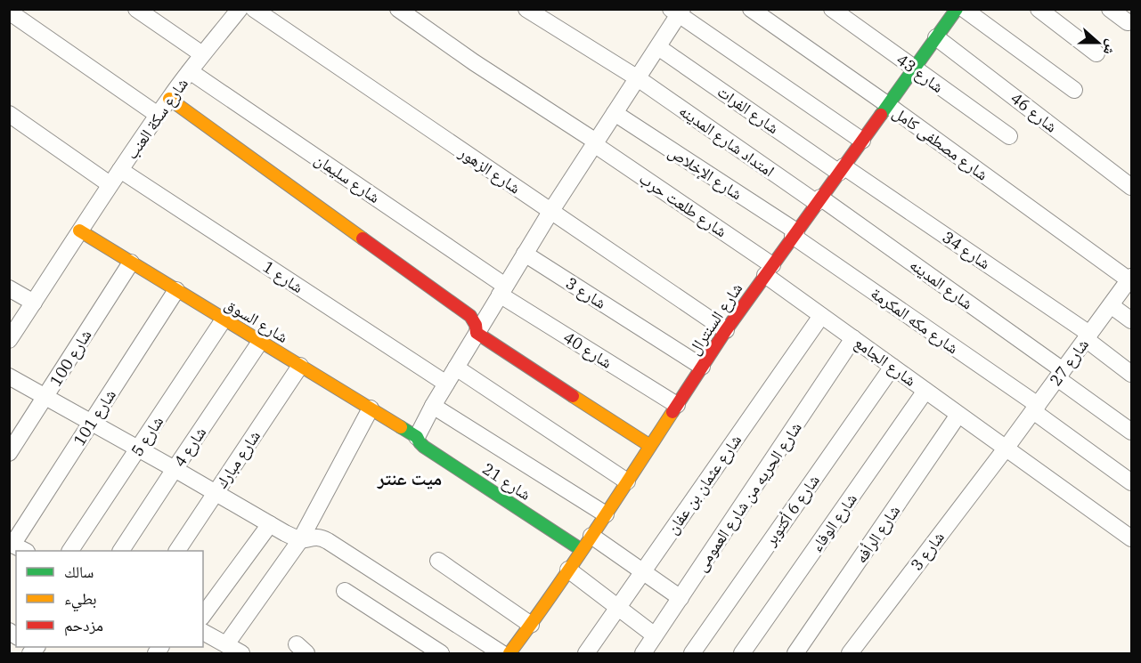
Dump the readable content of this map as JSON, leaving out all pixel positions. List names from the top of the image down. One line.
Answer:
{"streets":{"street":["شارع 43","شارع الفرات","شارع 46","شارع سكة العنب","امتداد شارع المدينه","شارع مصطفى كامل","شارع الزهور","شارع الإخلاص","شارع سليمان","شارع طلعت حرب","شارع 34","شارع 1","شارع المدينه","شارع 3","شارع السنترال","شارع السوق","شارع مكه المكرمة","شارع 40","شارع 100","شارع الجامع","شارع 27","شارع 101","شارع 5","شارع 4","شارع مبارك","شارع 21","شارع عثمان بن عفان","شارع الحريه من شارع العمومى","شارع 6 أكتوبر","شارع الوفاء","شارع الرأفه"]},"crossings":[["شارع 43","شارع السنترال"],["شارع الفرات","شارع 34"],["شارع الفرات","شارع السنترال"],["شارع 46","شارع السنترال"],["شارع سكة العنب","شارع سليمان"],["شارع سكة العنب","شارع 1"],["شارع سكة العنب","شارع السوق"],["امتداد شارع المدينه","شارع المدينه"],["امتداد شارع المدينه","شارع السنترال"],["شارع مصطفى كامل","شارع السنترال"],["شارع مصطفى كامل","شارع 27"],["شارع الزهور","شارع السنترال"],["شارع الإخلاص","شارع السنترال"],["شارع الإخلاص","شارع مكه المكرمة"],["شارع سليمان","شارع 40"],["شارع طلعت حرب","شارع السنترال"],["شارع طلعت حرب","شارع الجامع"],["شارع 34","شارع السنترال"],["شارع 34","شارع 27"],["شارع المدينه","شارع السنترال"],["شارع المدينه","شارع 27"],["شارع 3","شارع السنترال"],["شارع 3","شارع الجامع"],["شارع 3","شارع 27"],["شارع السنترال","شارع مكه المكرمة"],["شارع السنترال","شارع 40"],["شارع السنترال","شارع الجامع"],["شارع السنترال","شارع 21"],["شارع السوق","شارع 100"],["شارع السوق","شارع 101"],["شارع السوق","شارع 5"],["شارع السوق","شارع 4"],["شارع السوق","شارع مبارك"],["شارع السوق","شارع 21"],["شارع مكه المكرمة","شارع 27"],["شارع الجامع","شارع 27"],["شارع الجامع","شارع عثمان بن عفان"],["شارع الجامع","شارع الحريه من شارع العمومى"],["شارع الجامع","شارع 6 أكتوبر"],["شارع الجامع","شارع الوفاء"],["شارع الجامع","شارع الرأفه"]],"districts":["ميت عنتر"],"legend":["سالك","بطيء","مزدحم"],"north":"right"}
